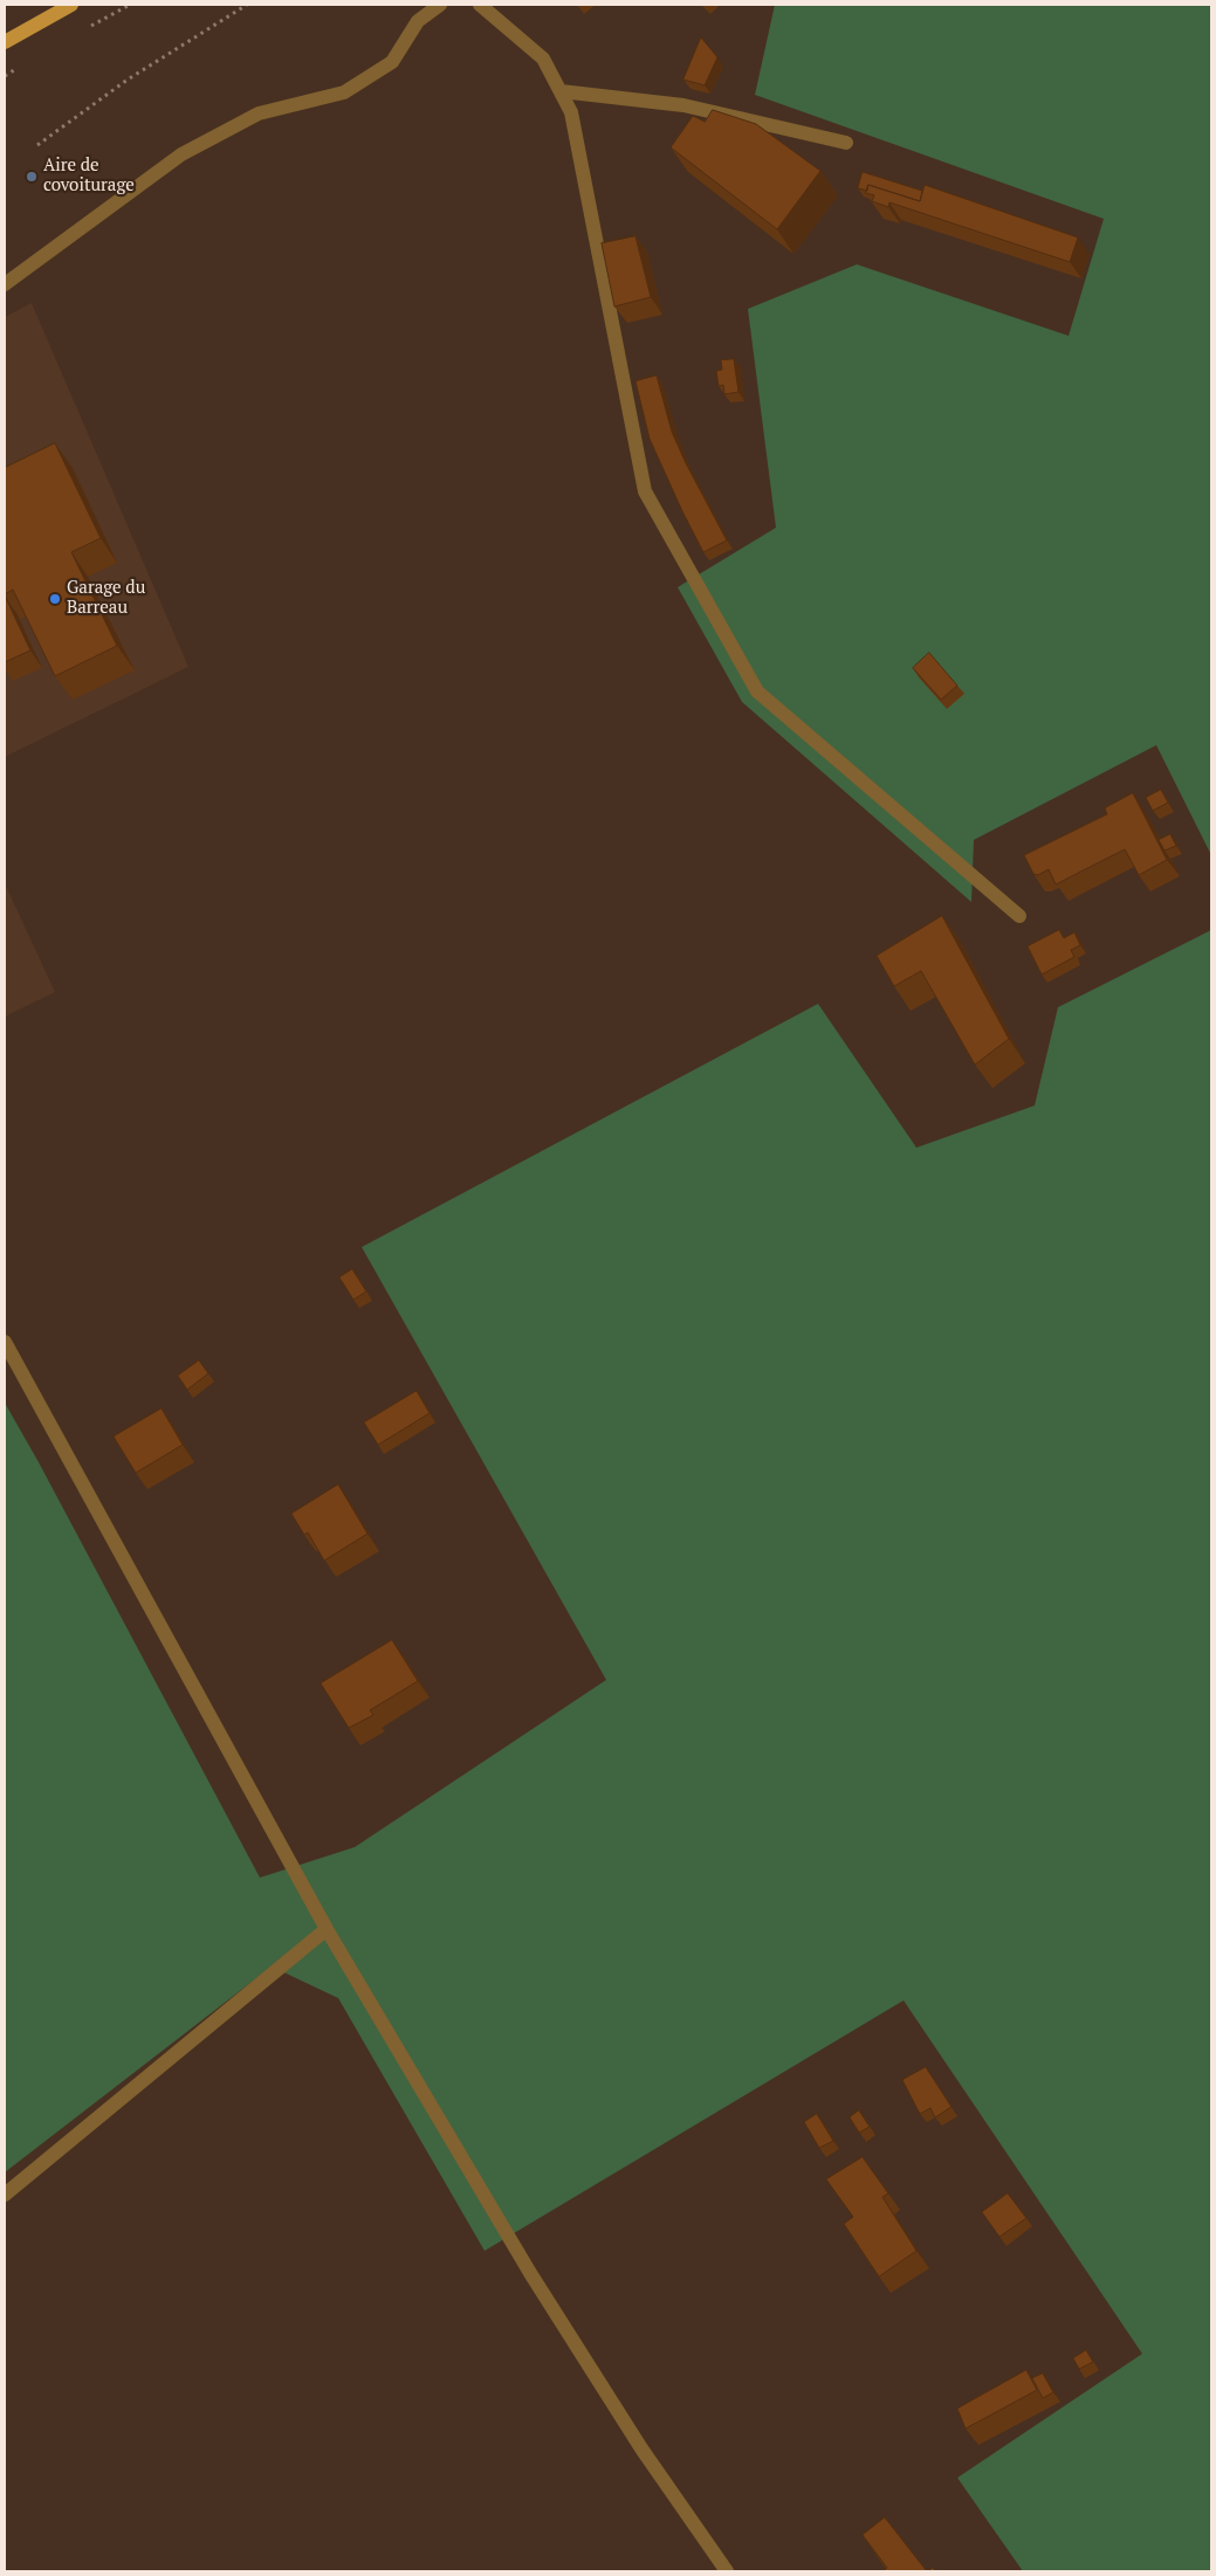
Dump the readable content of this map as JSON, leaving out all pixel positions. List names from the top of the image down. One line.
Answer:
{"places":["Aire de covoiturage","Garage du Barreau"]}
